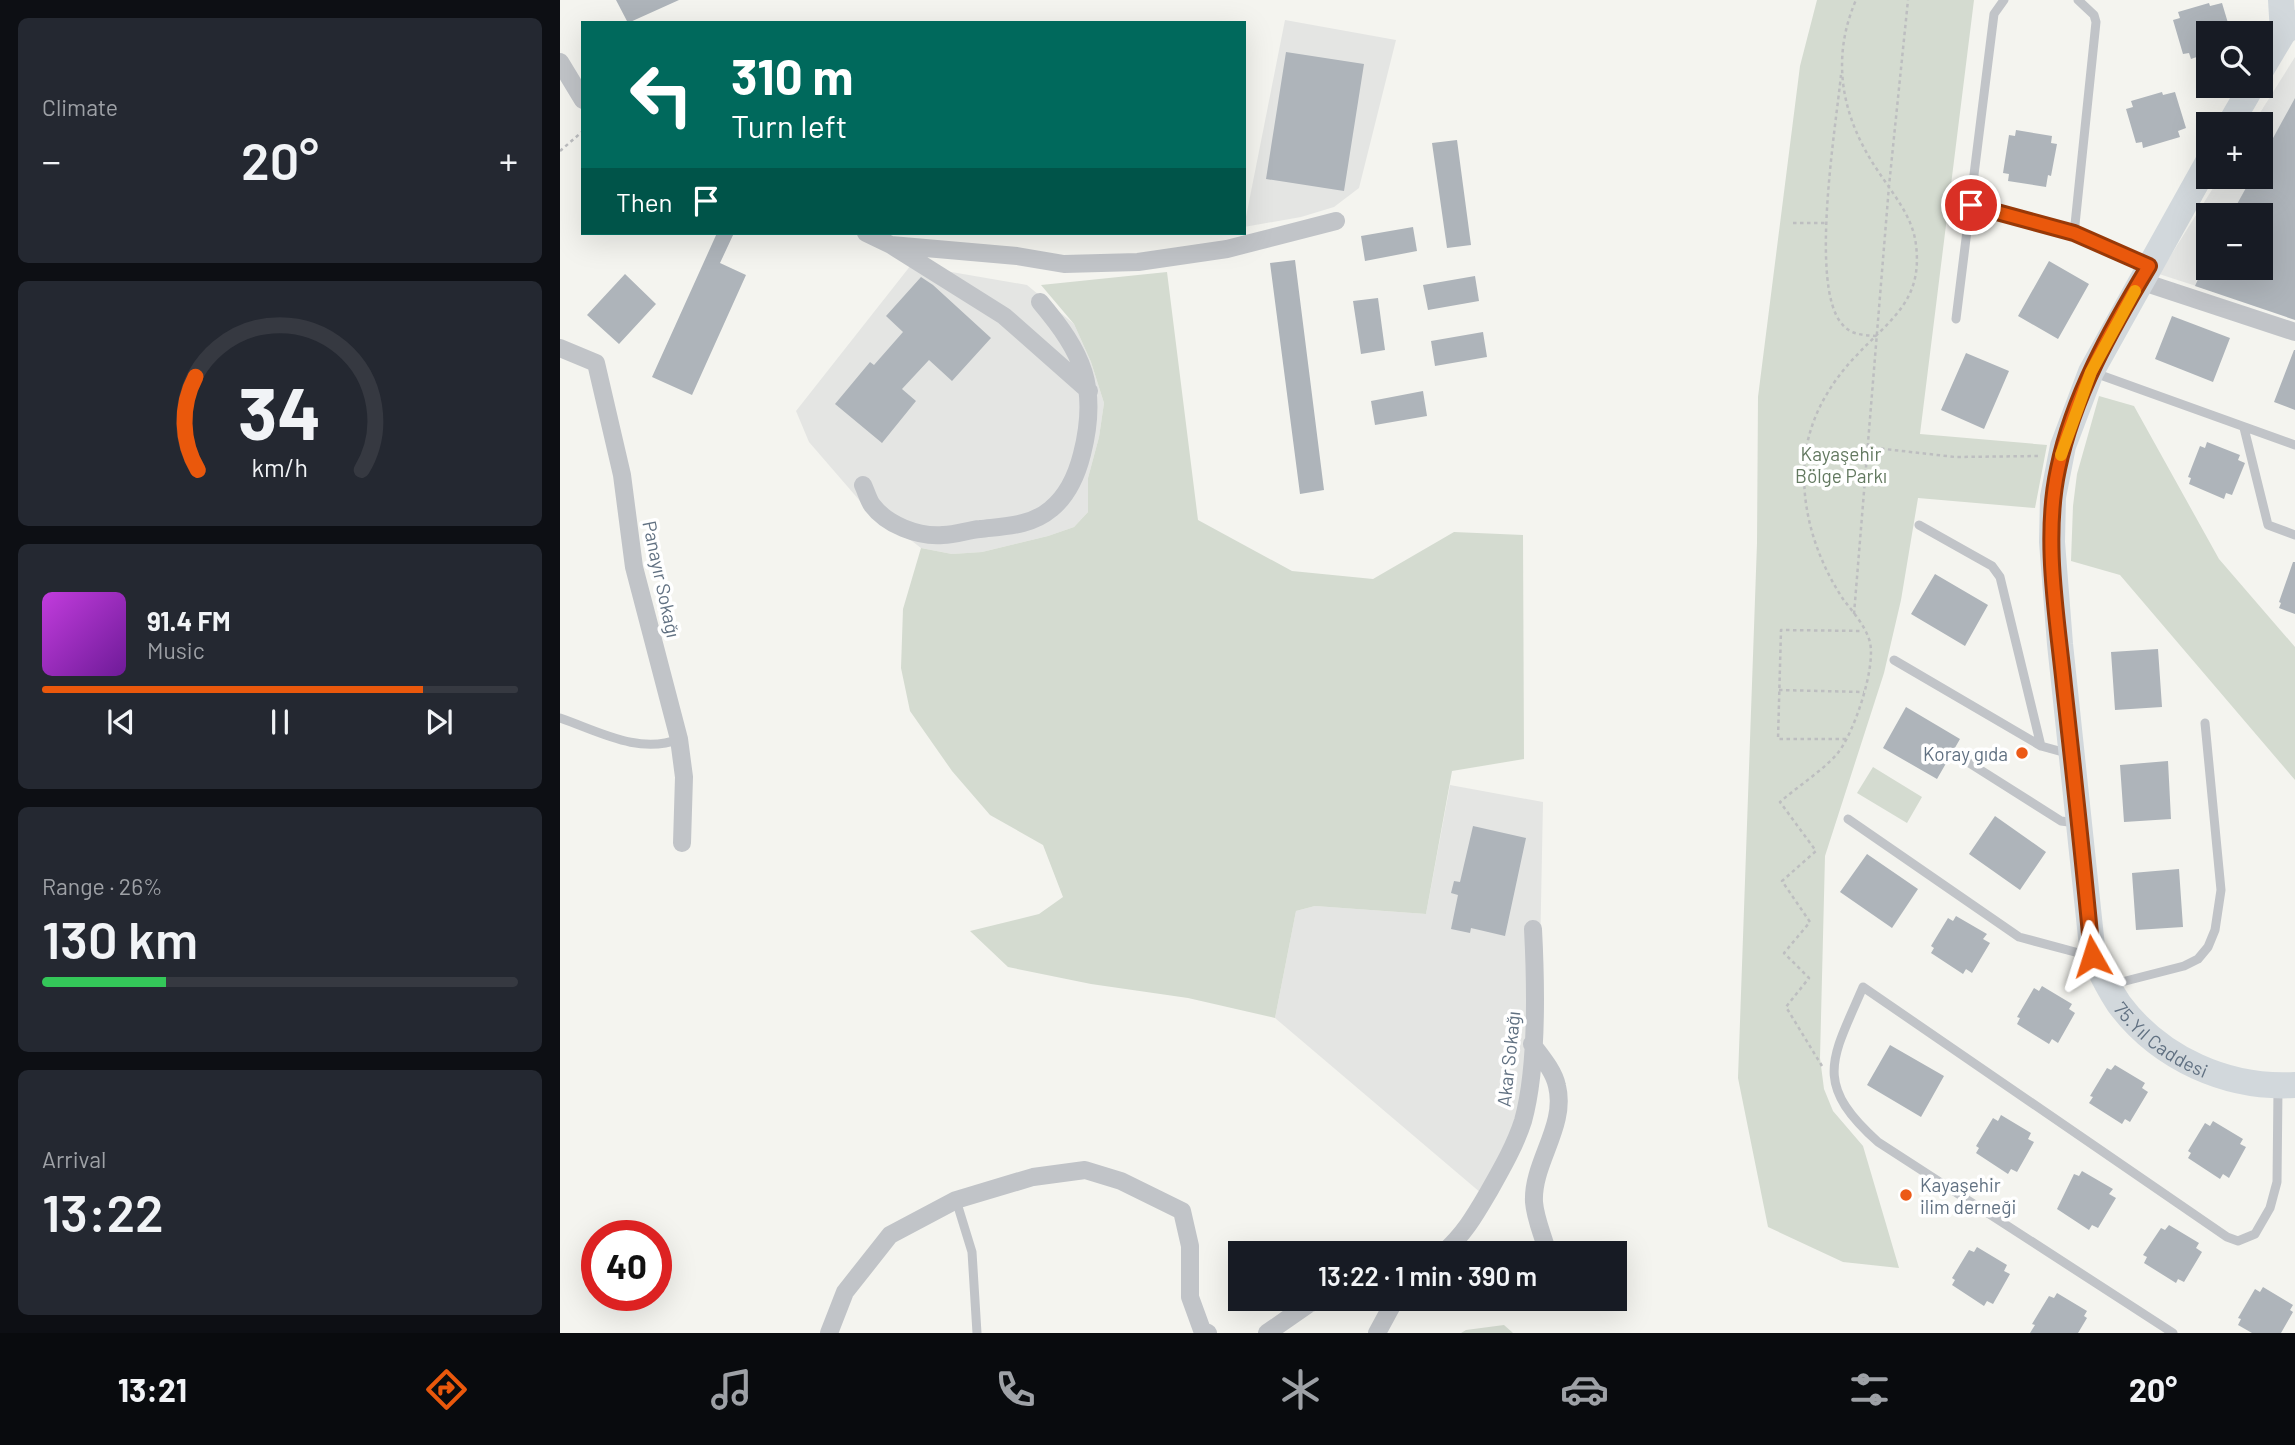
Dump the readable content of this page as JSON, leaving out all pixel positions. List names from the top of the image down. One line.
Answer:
{"streets":{"street":["Panayır Sokağı","75.Yıl Caddesi","Akar Sokağı"]},"parks":["Kayaşehir Bölge Parkı"],"places":["Koray gıda","Kayaşehir ilim derneği"],"page":{"tile":["Climate",["Range · 26%","130 km"],["Arrival","13:22"]],"map_buttons":["+","−"],"turn":["310 m","Turn left"],"heat":["−","20°","+"],"then":"Then","song":["91.4 FM","Music"],"limit":"40","trip":"13:22 · 1 min · 390 m","tabs":["13:21","20°"],"gauge":["34","km/h"]}}
